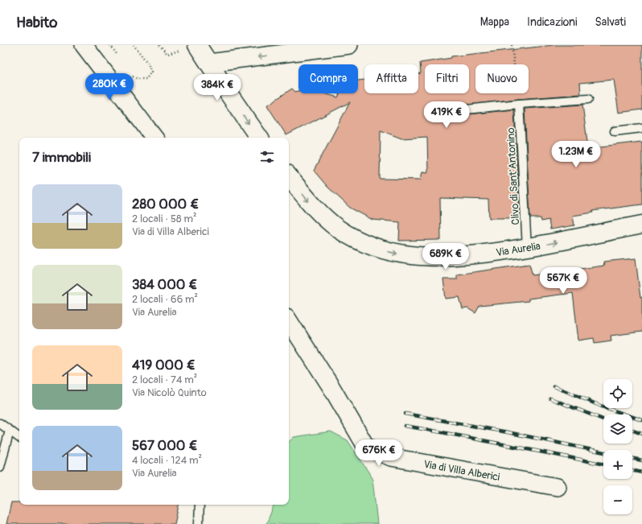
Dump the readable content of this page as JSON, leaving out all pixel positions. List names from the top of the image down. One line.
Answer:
{"streets":{"street":["Via Aurelia","Via di Villa Alberici"],"lane":["Clivo di Sant'Antonino"]},"crossings":[["Clivo di Sant'Antonino","Via Aurelia"]],"one_way":["Via Aurelia"],"page":{"header":"Habito","nav":["Mappa","Indicazioni","Salvati"],"chip":["Compra","Affitta","Filtri","Nuovo"],"price":["280K €","384K €","419K €","1.23M €","689K €","567K €","676K €"],"heading":"7 immobili","list":[{"name":"280 000 €","note":"2 locali · 58 m² · Via di Villa Alberici"},{"name":"384 000 €","note":"2 locali · 66 m² · Via Aurelia"},{"name":"419 000 €","note":"2 locali · 74 m² · Via Nicolò Quinto"},{"name":"567 000 €","note":"4 locali · 124 m² · Via Aurelia"}],"map_buttons":["+","−"]}}
